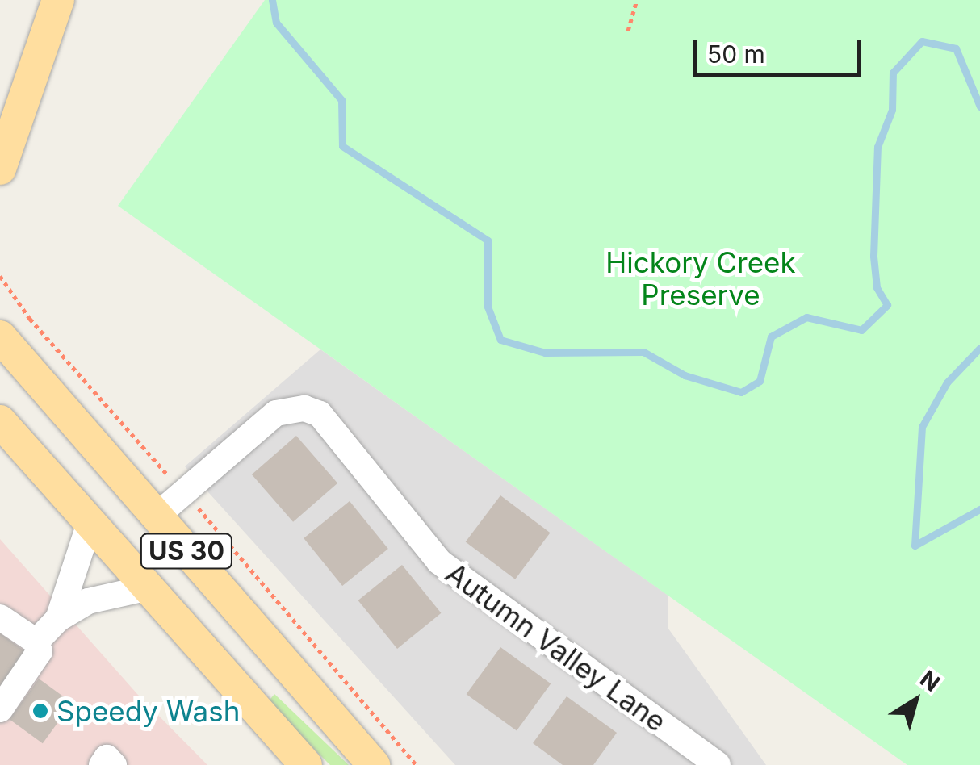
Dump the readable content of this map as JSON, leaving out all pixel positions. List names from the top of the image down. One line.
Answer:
{"streets":{"main road":["US 30"],"street":["Autumn Valley Lane"]},"crossings":[["US 30","Autumn Valley Lane"]],"parks":["Hickory Creek Preserve"],"places":["Speedy Wash"],"scale_bar":"50 m","north":"top right"}
